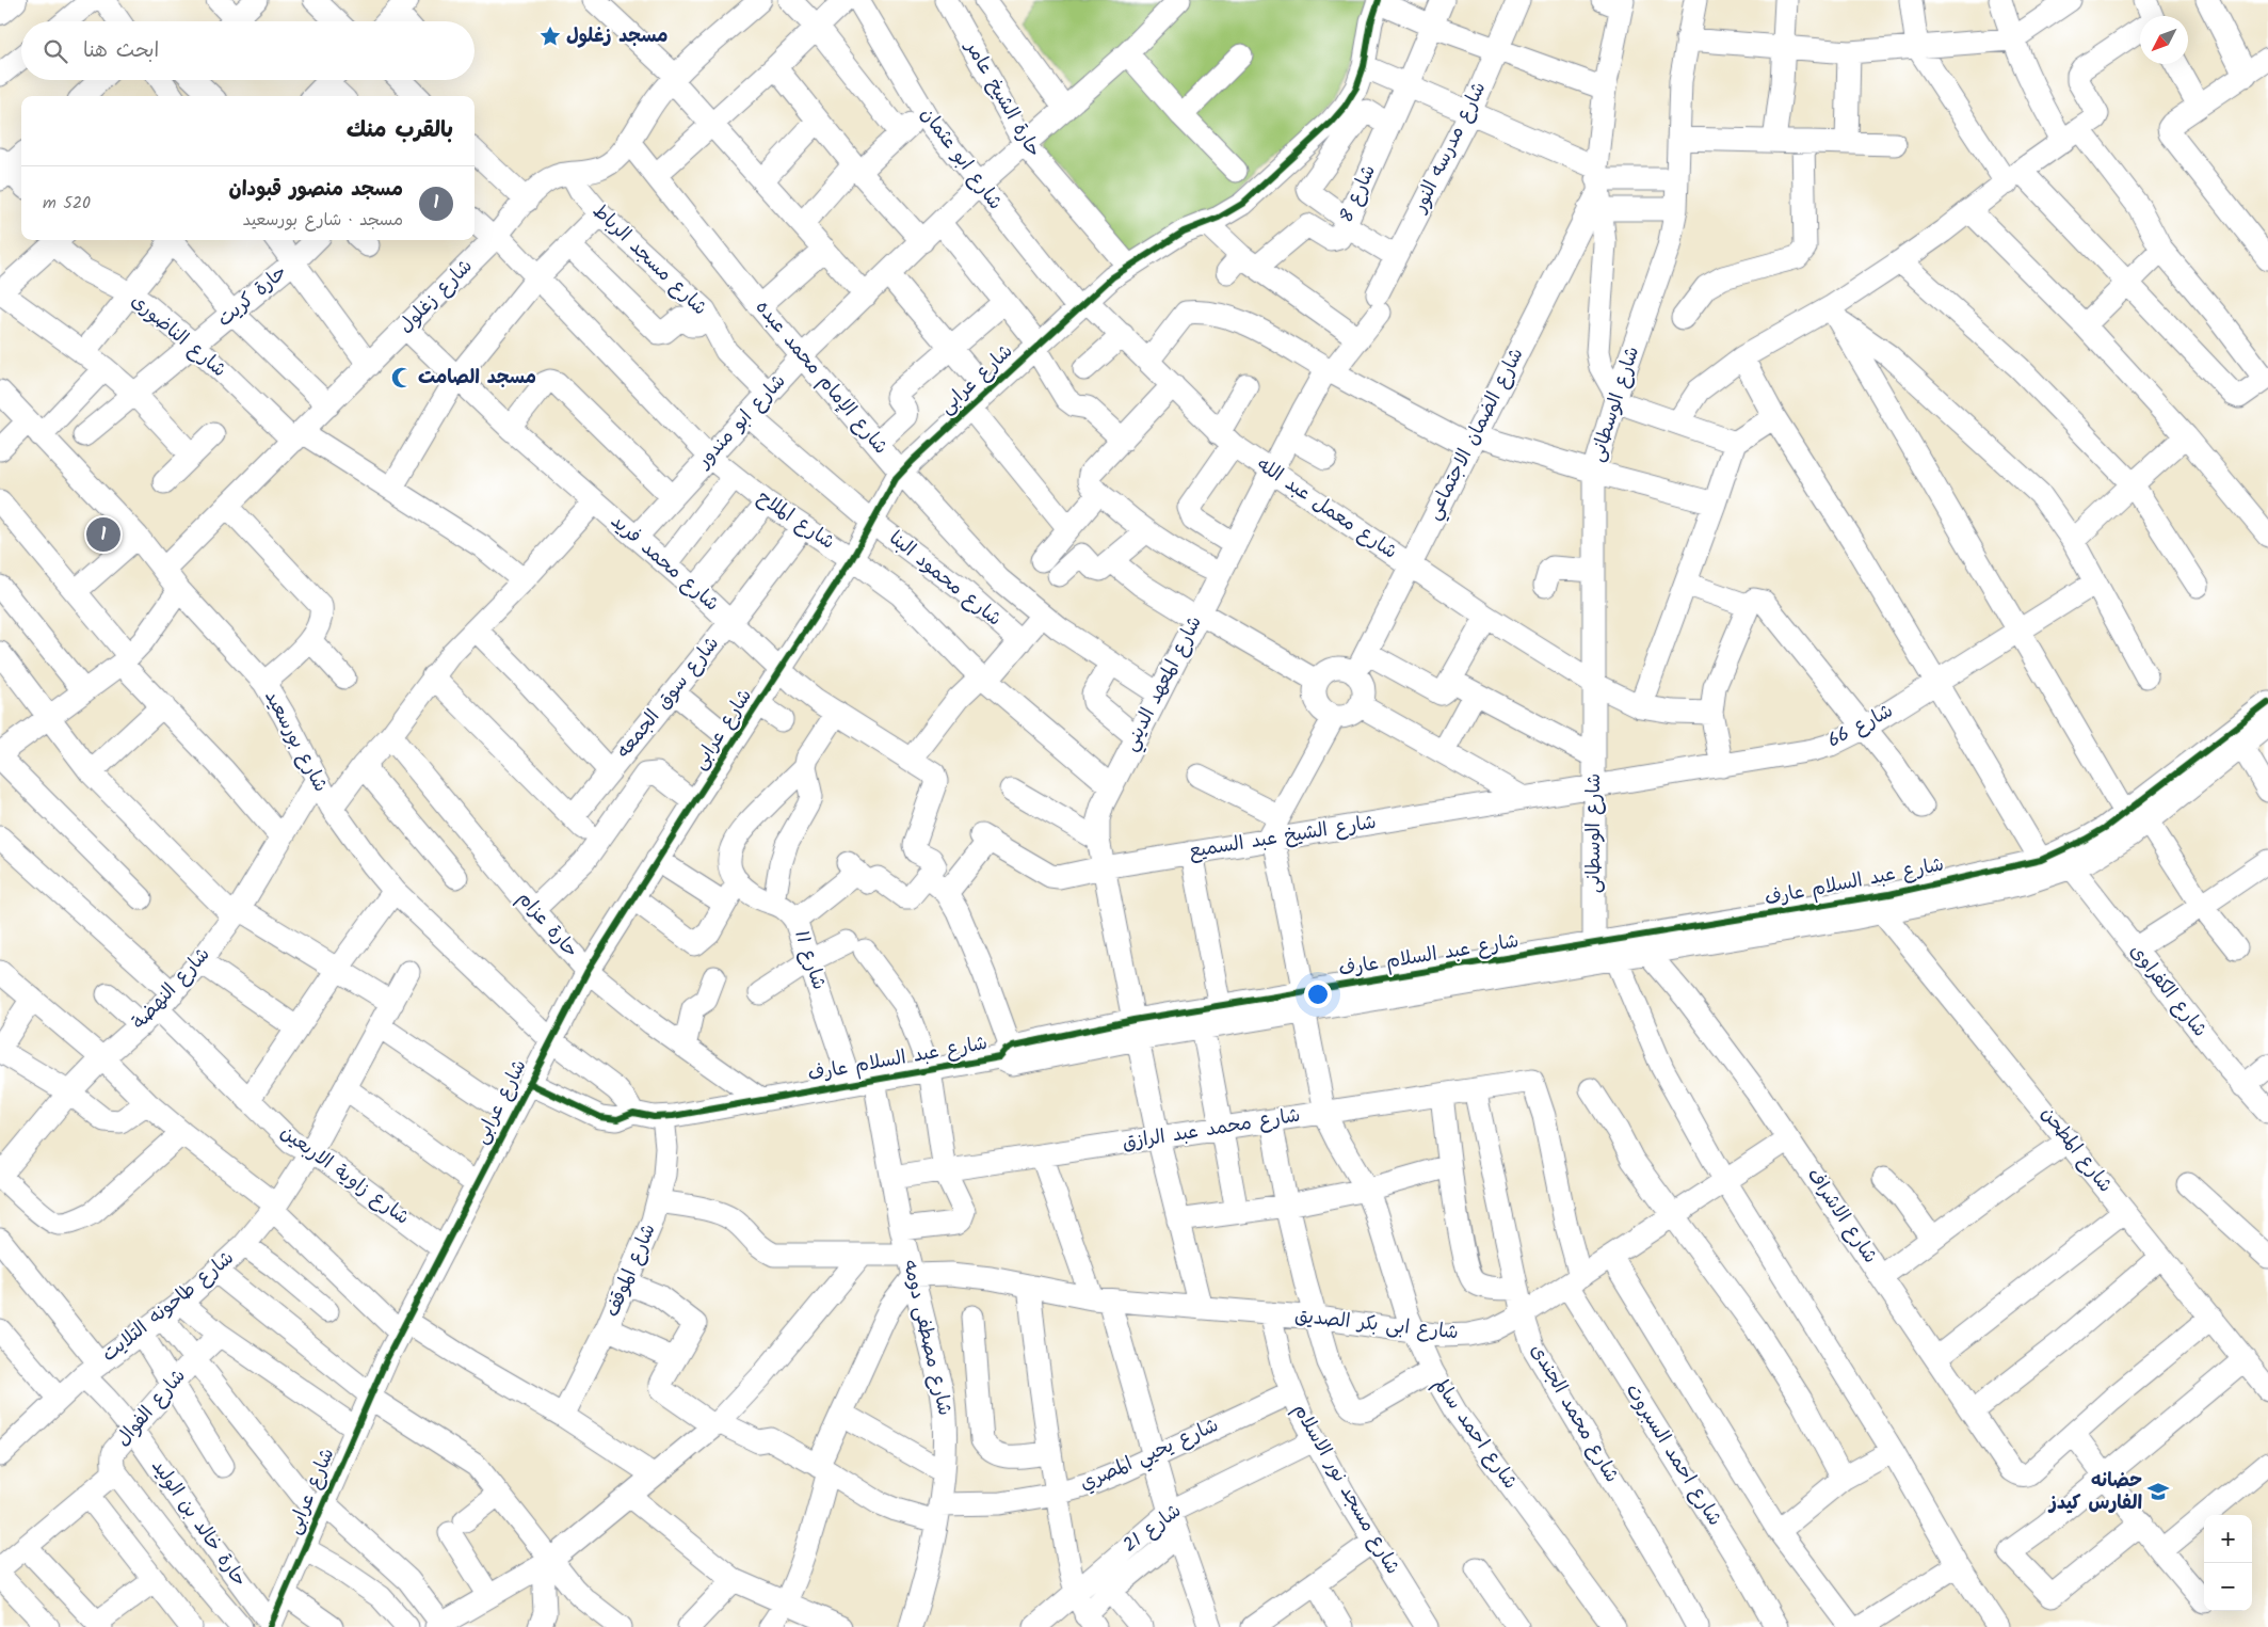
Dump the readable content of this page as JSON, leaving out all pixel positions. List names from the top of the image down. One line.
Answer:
{"streets":{"street":["حارة الشيخ عامر","شارع مدرسه النور","شارع ابو عثمان","شارع 8","شارع مسجد الرباط","حارة كريت","شارع زغلول","شارع الناضورى","شارع الإمام محمد عبده","شارع عرابى","شارع الوسطانى","شارع ابو مندور","شارع الضمان الاجتماعي","شارع معمل عبد الله","شارع الملاح","شارع محمد فريد","شارع محمود البنا","شارع المعهد الديني","شارع سوق الجمعه","شارع 66","شارع بورسعيد","شارع الشيخ عبد السميع","شارع عبد السلام عارف","حارة عزام","شارع 11","شارع النهضة","شارع الكفراوى","شارع محمد عبد الرازق","شارع المطحن","شارع زاوية الاربعين","شارع الاشراف","شارع الموقف","شارع طاحونه التلايت","شارع ابى بكر الصديق","شارع مصطفى دومه","شارع الفوال","شارع محمد الجندى","شارع احمد سالم","شارع يحيي المصري","شارع احمد السبروت","شارع مسجد نور الاسلام","حارة خالد بن الوليد","شارع 21"]},"crossings":[["حارة الشيخ عامر","شارع عرابى"],["حارة الشيخ عامر","شارع ابو مندور"],["شارع مدرسه النور","شارع المعهد الديني"],["شارع ابو عثمان","شارع عرابى"],["شارع ابو عثمان","شارع ابو مندور"],["شارع ابو عثمان","شارع معمل عبد الله"],["شارع مسجد الرباط","شارع زغلول"],["شارع مسجد الرباط","شارع ابو مندور"],["حارة كريت","شارع الناضورى"],["شارع زغلول","شارع الناضورى"],["شارع زغلول","شارع الإمام محمد عبده"],["شارع زغلول","شارع الملاح"],["شارع زغلول","شارع محمد فريد"],["شارع زغلول","شارع بورسعيد"],["شارع الإمام محمد عبده","شارع عرابى"],["شارع الإمام محمد عبده","شارع ابو مندور"],["شارع الإمام محمد عبده","شارع المعهد الديني"],["شارع عرابى","شارع معمل عبد الله"],["شارع عرابى","شارع الملاح"],["شارع عرابى","شارع محمد فريد"],["شارع عرابى","شارع محمود البنا"],["شارع عرابى","شارع بورسعيد"],["شارع عرابى","شارع عبد السلام عارف"],["شارع عرابى","حارة عزام"],["شارع عرابى","شارع زاوية الاربعين"],["شارع عرابى","حارة خالد بن الوليد"],["شارع الوسطانى","شارع معمل عبد الله"],["شارع الوسطانى","شارع 66"],["شارع الوسطانى","شارع الشيخ عبد السميع"],["شارع الوسطانى","شارع عبد السلام عارف"],["شارع ابو مندور","شارع الملاح"],["شارع ابو مندور","شارع محمد فريد"],["شارع ابو مندور","شارع محمود البنا"],["شارع الضمان الاجتماعي","شارع معمل عبد الله"],["شارع معمل عبد الله","شارع المعهد الديني"],["شارع الملاح","شارع المعهد الديني"],["شارع الملاح","شارع سوق الجمعه"],["شارع محمد فريد","شارع سوق الجمعه"],["شارع المعهد الديني","شارع الشيخ عبد السميع"],["شارع المعهد الديني","شارع عبد السلام عارف"],["شارع المعهد الديني","شارع محمد عبد الرازق"],["شارع المعهد الديني","شارع ابى بكر الصديق"],["شارع 66","شارع الشيخ عبد السميع"],["شارع بورسعيد","شارع النهضة"],["شارع الشيخ عبد السميع","شارع احمد سالم"],["شارع عبد السلام عارف","حارة عزام"],["شارع عبد السلام عارف","شارع 11"],["شارع عبد السلام عارف","شارع الكفراوى"],["شارع عبد السلام عارف","شارع المطحن"],["شارع عبد السلام عارف","شارع الاشراف"],["شارع عبد السلام عارف","شارع الموقف"],["شارع عبد السلام عارف","شارع مصطفى دومه"],["شارع عبد السلام عارف","شارع احمد سالم"],["شارع النهضة","شارع زاوية الاربعين"],["شارع محمد عبد الرازق","شارع مصطفى دومه"],["شارع محمد عبد الرازق","شارع محمد الجندى"],["شارع محمد عبد الرازق","شارع احمد سالم"],["شارع محمد عبد الرازق","شارع احمد السبروت"],["شارع زاوية الاربعين","شارع طاحونه التلايت"],["شارع الاشراف","شارع ابى بكر الصديق"],["شارع الموقف","شارع ابى بكر الصديق"],["شارع طاحونه التلايت","حارة خالد بن الوليد"],["شارع ابى بكر الصديق","شارع مصطفى دومه"],["شارع ابى بكر الصديق","شارع محمد الجندى"],["شارع ابى بكر الصديق","شارع احمد سالم"],["شارع ابى بكر الصديق","شارع احمد السبروت"],["شارع ابى بكر الصديق","شارع مسجد نور الاسلام"],["شارع مصطفى دومه","شارع يحيي المصري"],["شارع الفوال","حارة خالد بن الوليد"],["شارع يحيي المصري","شارع مسجد نور الاسلام"],["شارع مسجد نور الاسلام","شارع 21"]],"places":{"place":["مسجد زغلول"],"mosque":["مسجد الصامت"],"school or university":["حضانه الفارس كيدز"]},"north":"bottom left","page":{"search":"ابحث هنا","heading":"بالقرب منك","list":[{"mark":"1","name":"مسجد منصور قبودان","note":"مسجد · شارع بورسعيد","value":"520 m"}],"pins":"1","map_buttons":["+","−"]}}
